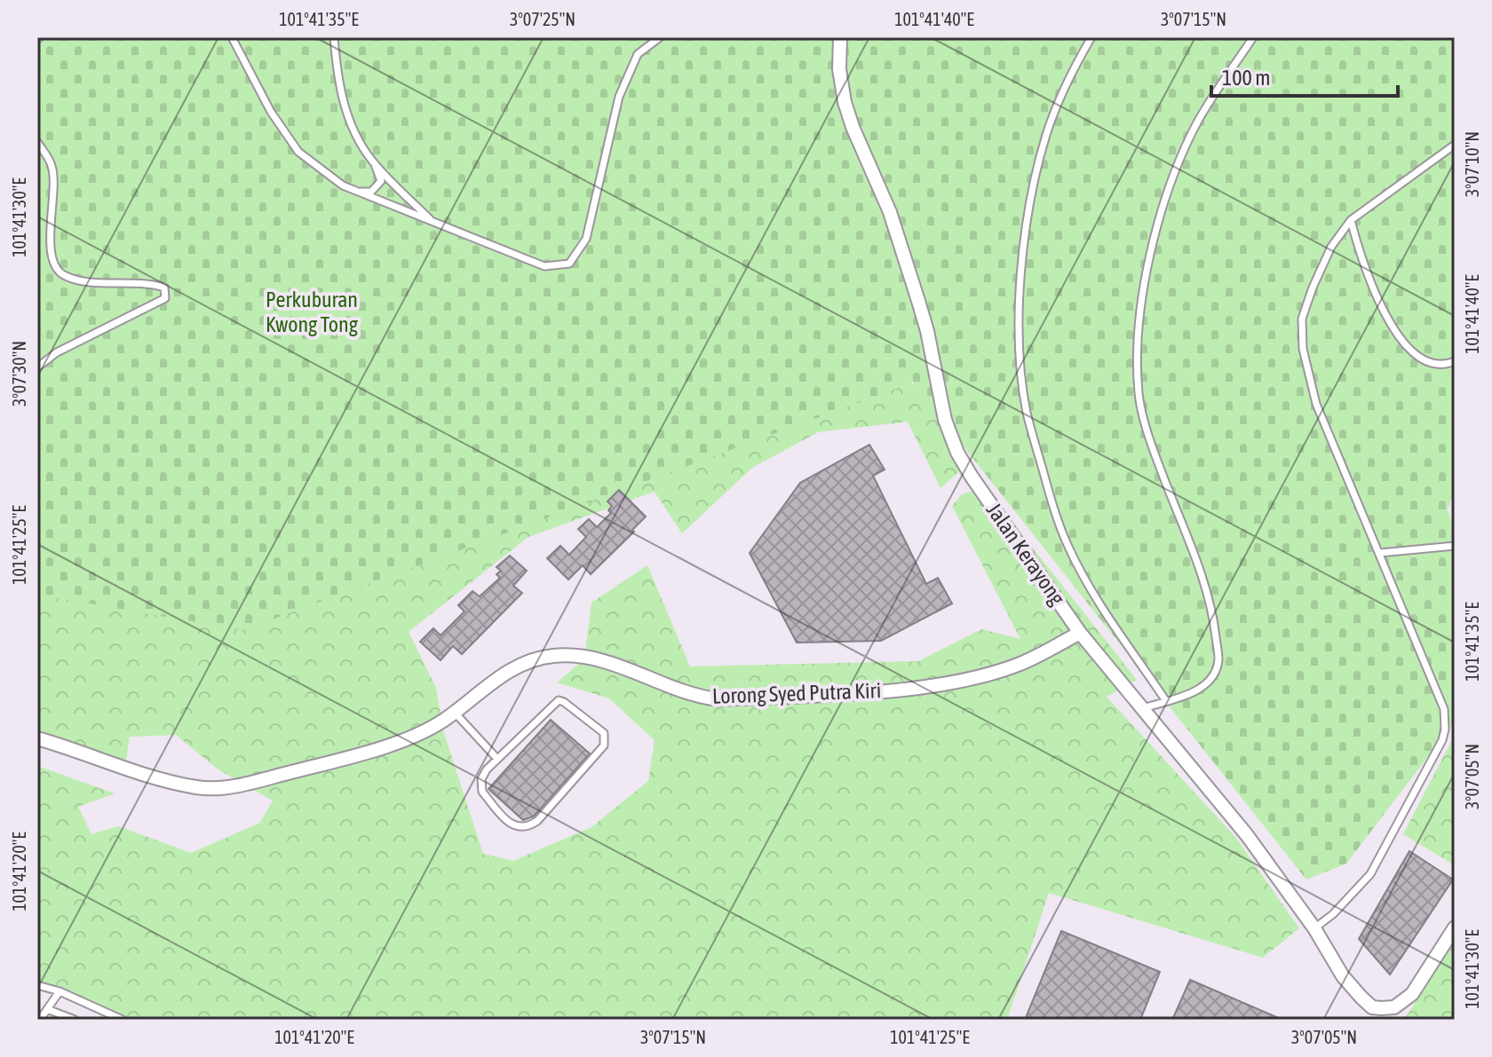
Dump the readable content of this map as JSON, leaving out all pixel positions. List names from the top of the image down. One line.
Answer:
{"streets":{"street":["Jalan Kerayong","Lorong Syed Putra Kiri"]},"crossings":[["Jalan Kerayong","Lorong Syed Putra Kiri"]],"parks":["Perkuburan Kwong Tong"],"scale_bar":"100 m","coordinates":["101°41'35\"E","3°07'25\"N","101°41'40\"E","3°07'15\"N","3°07'10\"N","101°41'30\"E","3°07'30\"N","101°41'25\"E","3°07'05\"N","101°41'20\"E"]}
